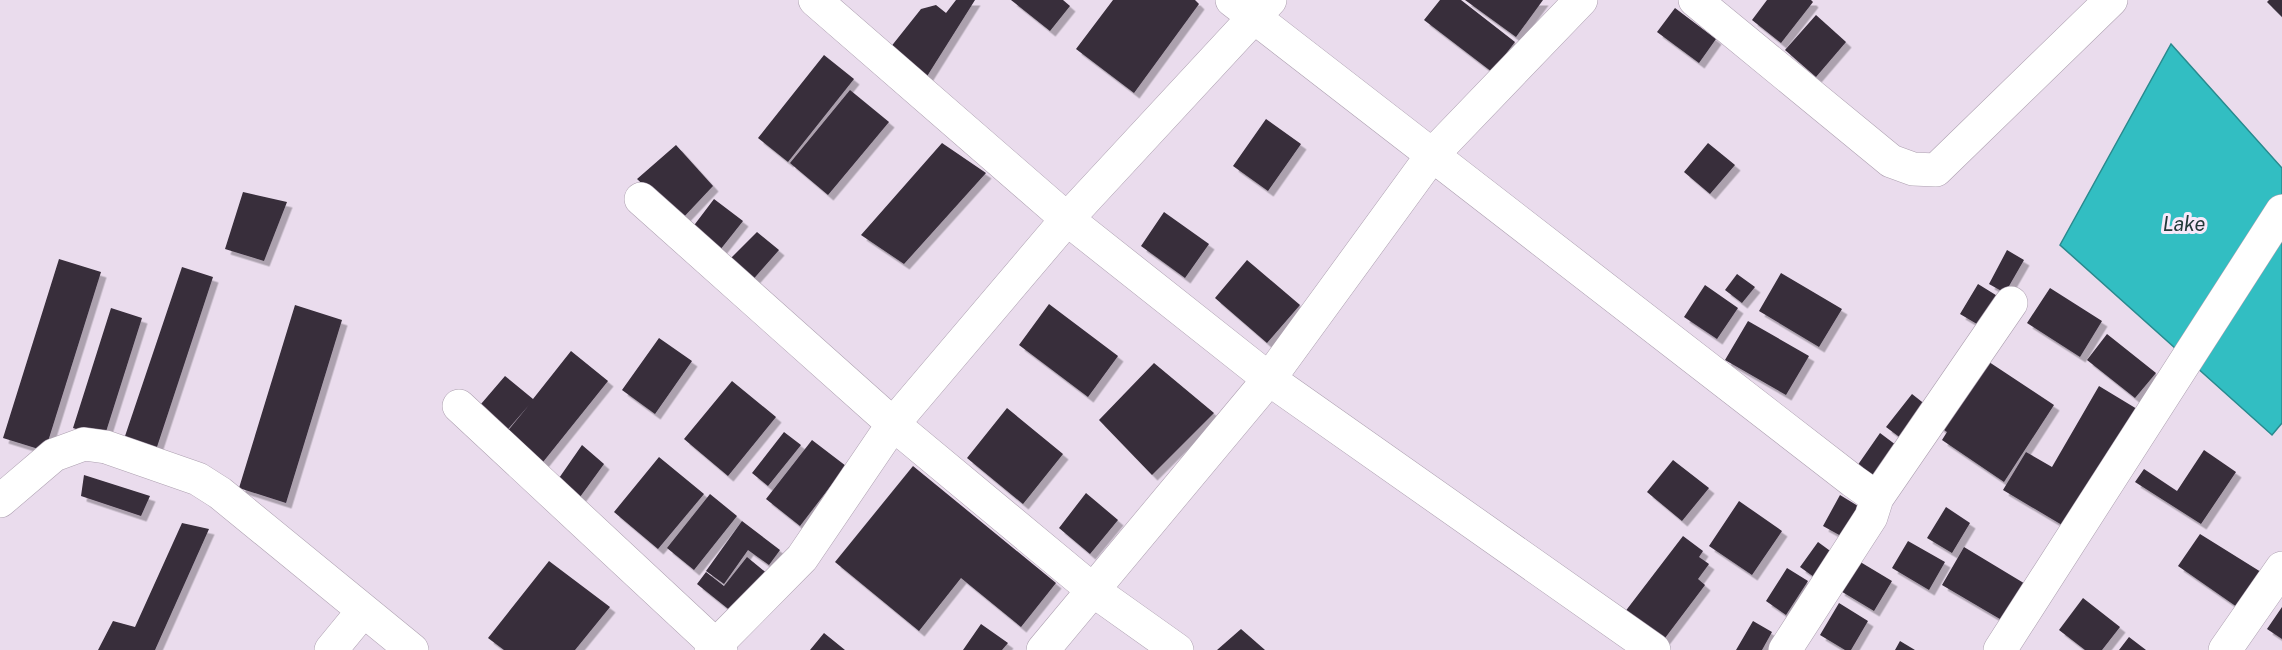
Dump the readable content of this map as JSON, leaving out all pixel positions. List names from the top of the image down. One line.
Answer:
{"water":["Lake"]}
